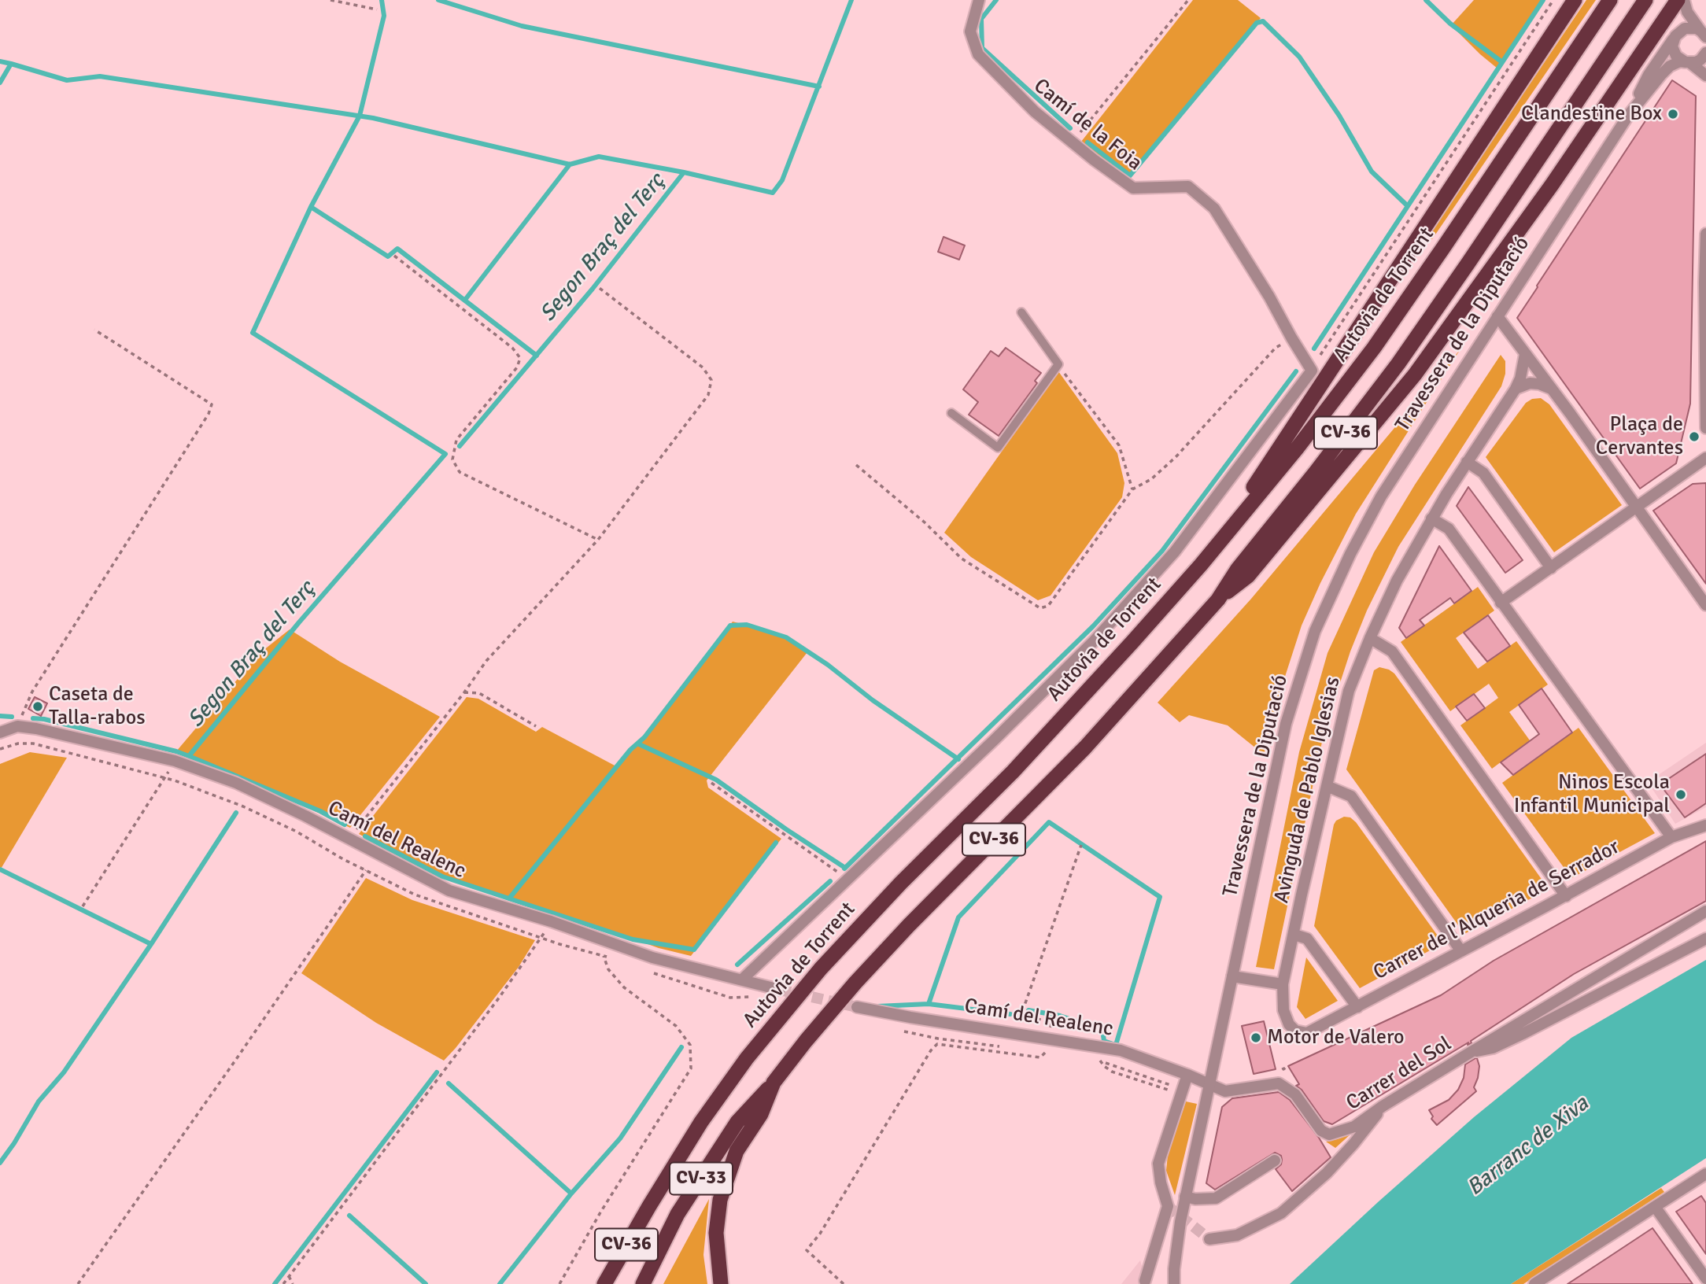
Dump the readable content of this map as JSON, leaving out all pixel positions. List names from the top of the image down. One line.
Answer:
{"streets":{"highway":["Autovia de Torrent","CV-36","CV-33"],"street":["Camí de la Foia","Travessera de la Diputació","Avinguda de Pablo Iglesias","Camí del Realenc","Carrer de l'Alqueria de Serrador","Carrer del Sol"]},"crossings":[["Travessera de la Diputació","Camí del Realenc"],["Travessera de la Diputació","Carrer del Sol"],["CV-36","CV-33"],["Avinguda de Pablo Iglesias","Carrer de l'Alqueria de Serrador"],["Camí del Realenc","Carrer del Sol"]],"water":["Segon Braç del Terç","Barranc de Xiva"],"places":["Clandestine Box","Plaça de Cervantes","Caseta de Talla-rabos","Ninos Escola Infantil Municipal","Motor de Valero"]}
